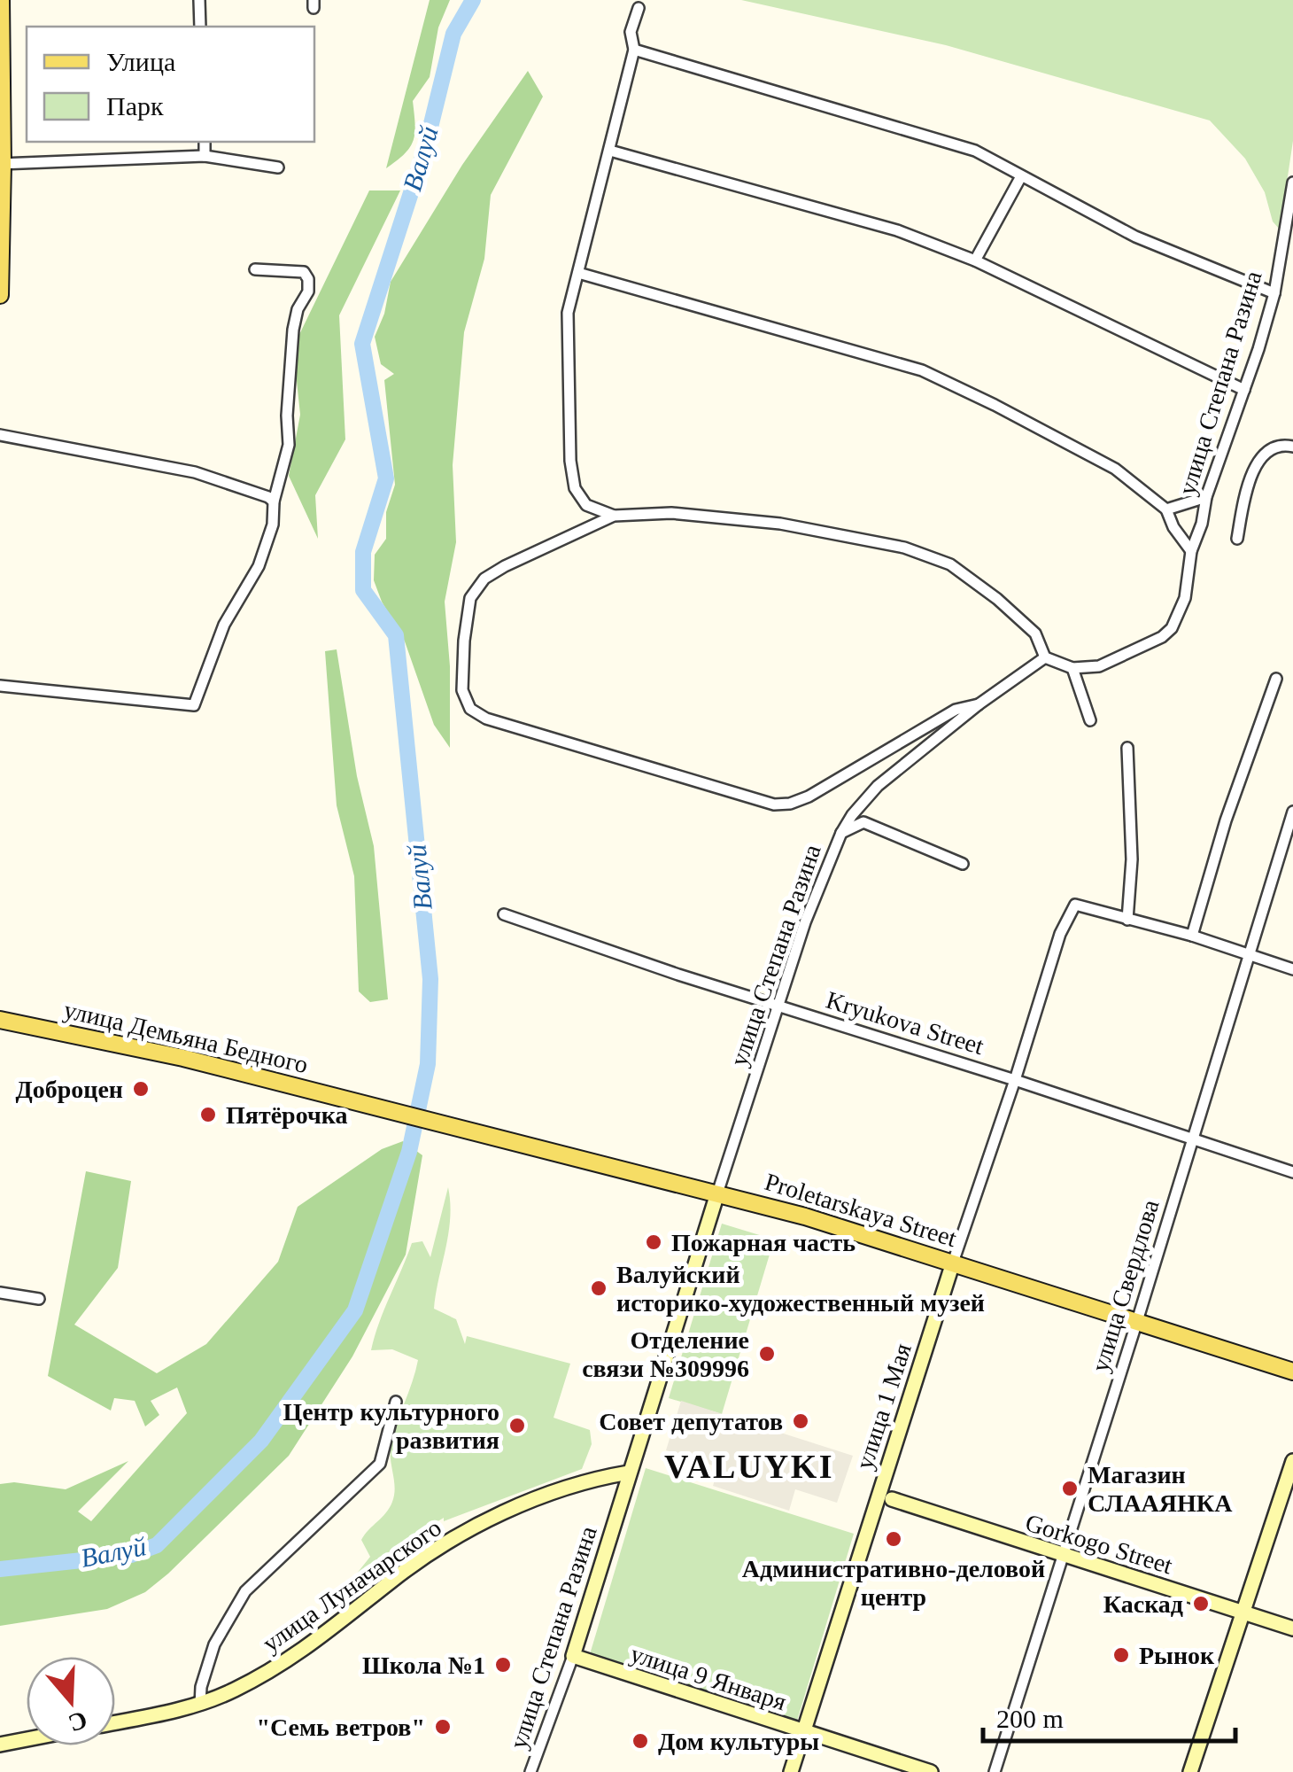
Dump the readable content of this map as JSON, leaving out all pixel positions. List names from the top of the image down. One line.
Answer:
{"streets":{"main road":["улица Степана Разина","улица Демьяна Бедного","Proletarskaya Street","улица 1 Мая","Gorkogo Street","улица Луначарского","улица 9 Января"],"street":["Kryukova Street","улица Свердлова"]},"crossings":[["улица Степана Разина","Kryukova Street"],["улица Степана Разина","Proletarskaya Street"],["улица Степана Разина","улица Луначарского"],["улица Степана Разина","улица 9 Января"],["Kryukova Street","улица Свердлова"],["Kryukova Street","улица 1 Мая"],["улица Демьяна Бедного","Proletarskaya Street"],["Proletarskaya Street","улица Свердлова"],["Proletarskaya Street","улица 1 Мая"],["улица Свердлова","Gorkogo Street"],["улица 1 Мая","улица 9 Января"]],"districts":["VALUYKI"],"water":["Валуй"],"places":["Доброцен","Пятёрочка","Пожарная часть","Валуйский историко-художественный музей","Отделение связи №309996","Совет депутатов","Центр культурного развития","Магазин СЛААЯНКА","Административно-деловой центр","Каскад","Рынок","Школа №1","\"Семь ветров\"","Дом культуры"],"legend":["Улица","Парк"],"scale_bar":"200 m","north":"bottom"}
